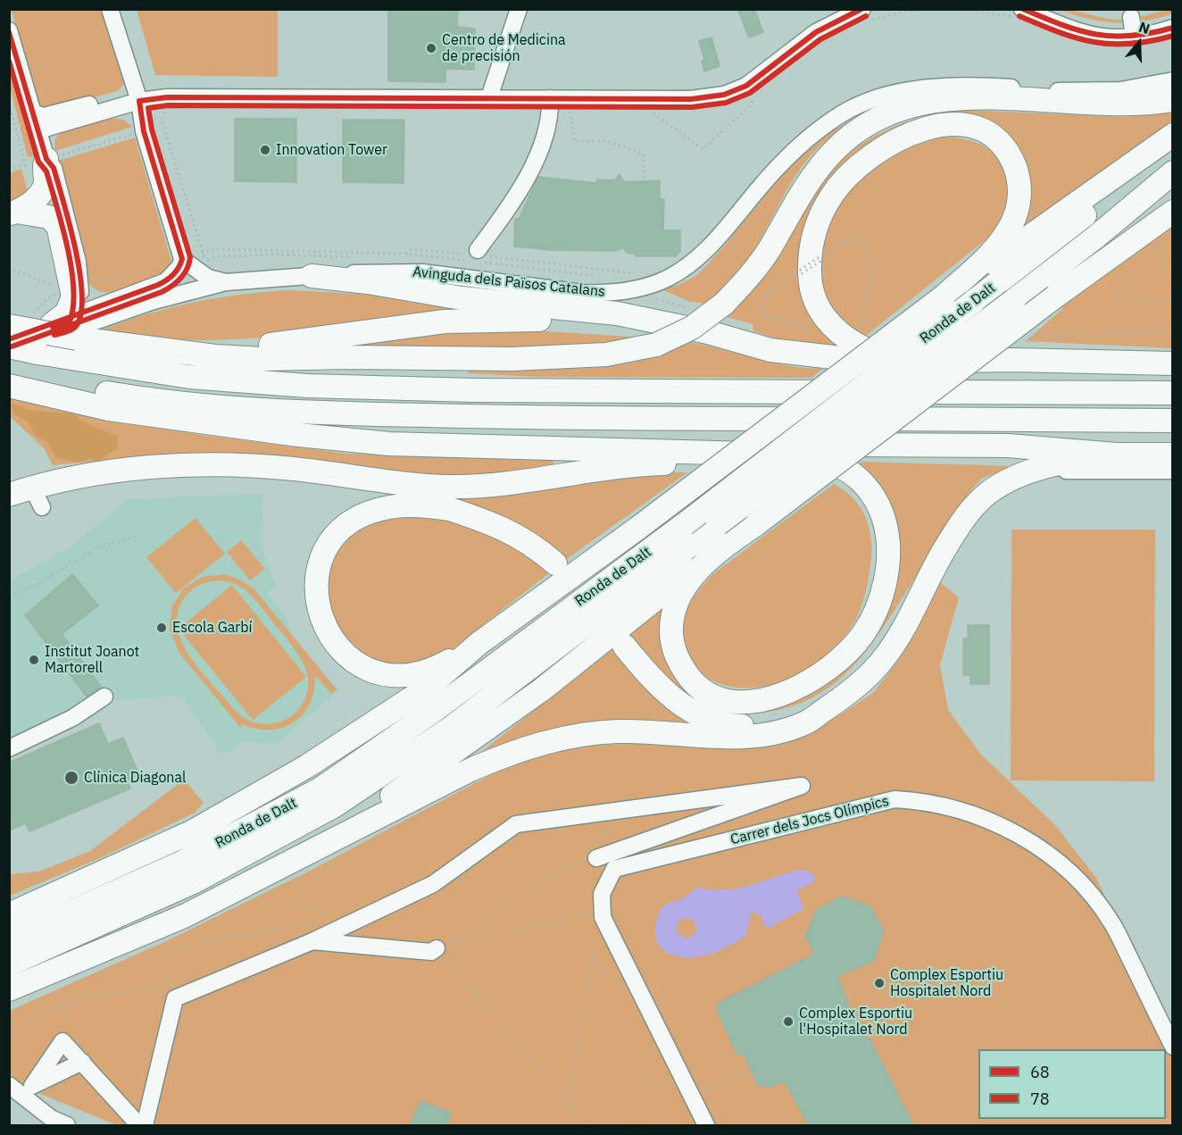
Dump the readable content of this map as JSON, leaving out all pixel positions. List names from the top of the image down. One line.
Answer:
{"streets":{"highway":["Ronda de Dalt"],"street":["Avinguda dels Països Catalans","Carrer dels Jocs Olímpics"]},"places":["Centro de Medicina de precisión","Innovation Tower","Escola Garbí","Institut Joanot Martorell","Clínica Diagonal","Complex Esportiu Hospitalet Nord","Complex Esportiu l'Hospitalet Nord"],"lines":["transit line 68","transit line 78"],"legend":["68","78"],"north":"top"}
